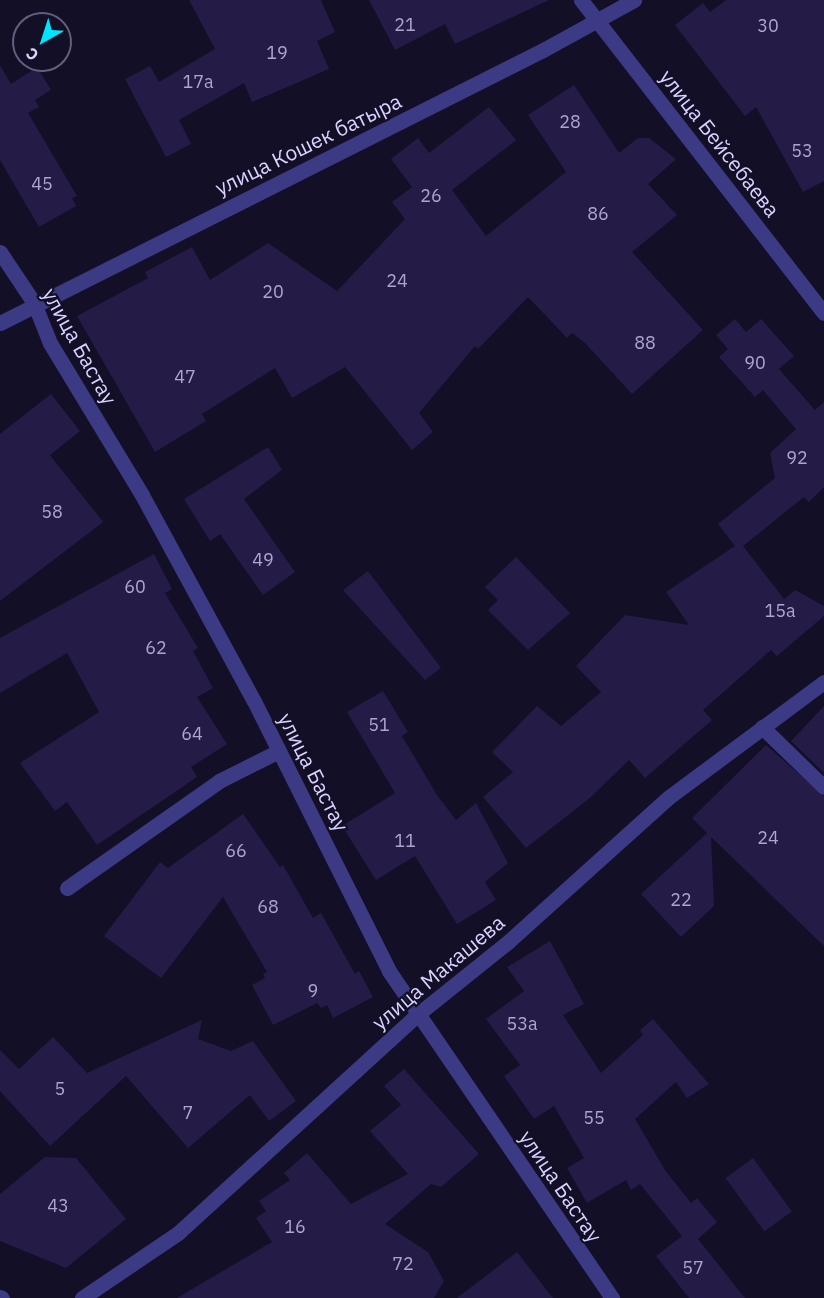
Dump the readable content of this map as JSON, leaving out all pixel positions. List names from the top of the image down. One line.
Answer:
{"streets":{"street":["улица Бейсебаева","улица Кошек батыра","улица Бастау","улица Макашева"]},"crossings":[["улица Бейсебаева","улица Кошек батыра"],["улица Кошек батыра","улица Бастау"],["улица Бастау","улица Макашева"]],"house_numbers":["21","30","19","17а","28","53","45","26","86","24","20","88","90","47","92","58","49","60","15а","62","51","64","24","11","66","22","68","9","53а","5","7","55","43","16","72","57"],"north":"bottom left"}
